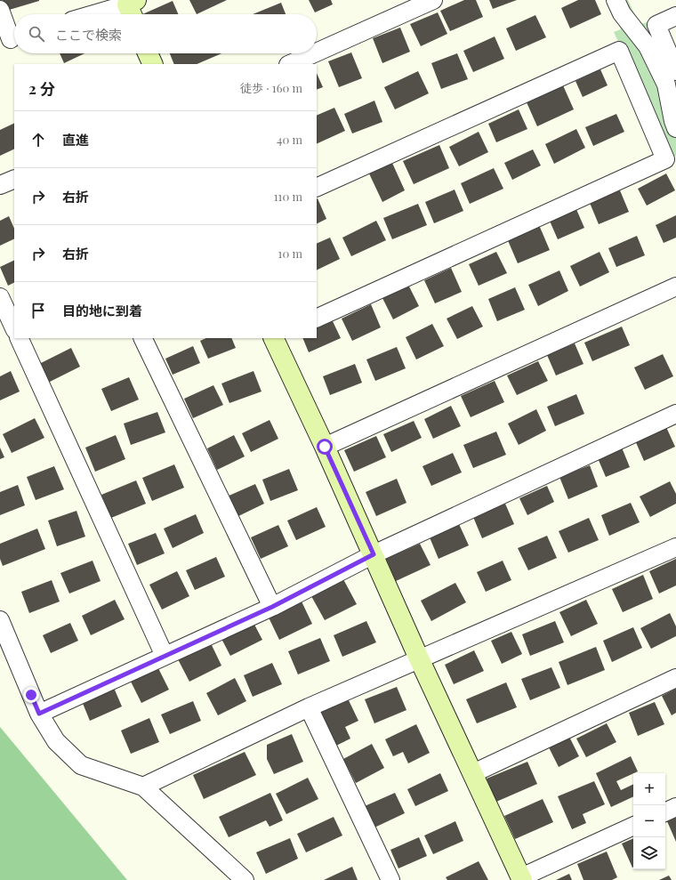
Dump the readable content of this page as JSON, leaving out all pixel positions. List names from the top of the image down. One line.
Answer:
{"page":{"search":"ここで検索","heading":["2 分","徒歩 · 160 m"],"list":[["直進","40 m"],["右折","110 m"],["右折","10 m"],"目的地に到着"],"map_buttons":["+","−"]}}
